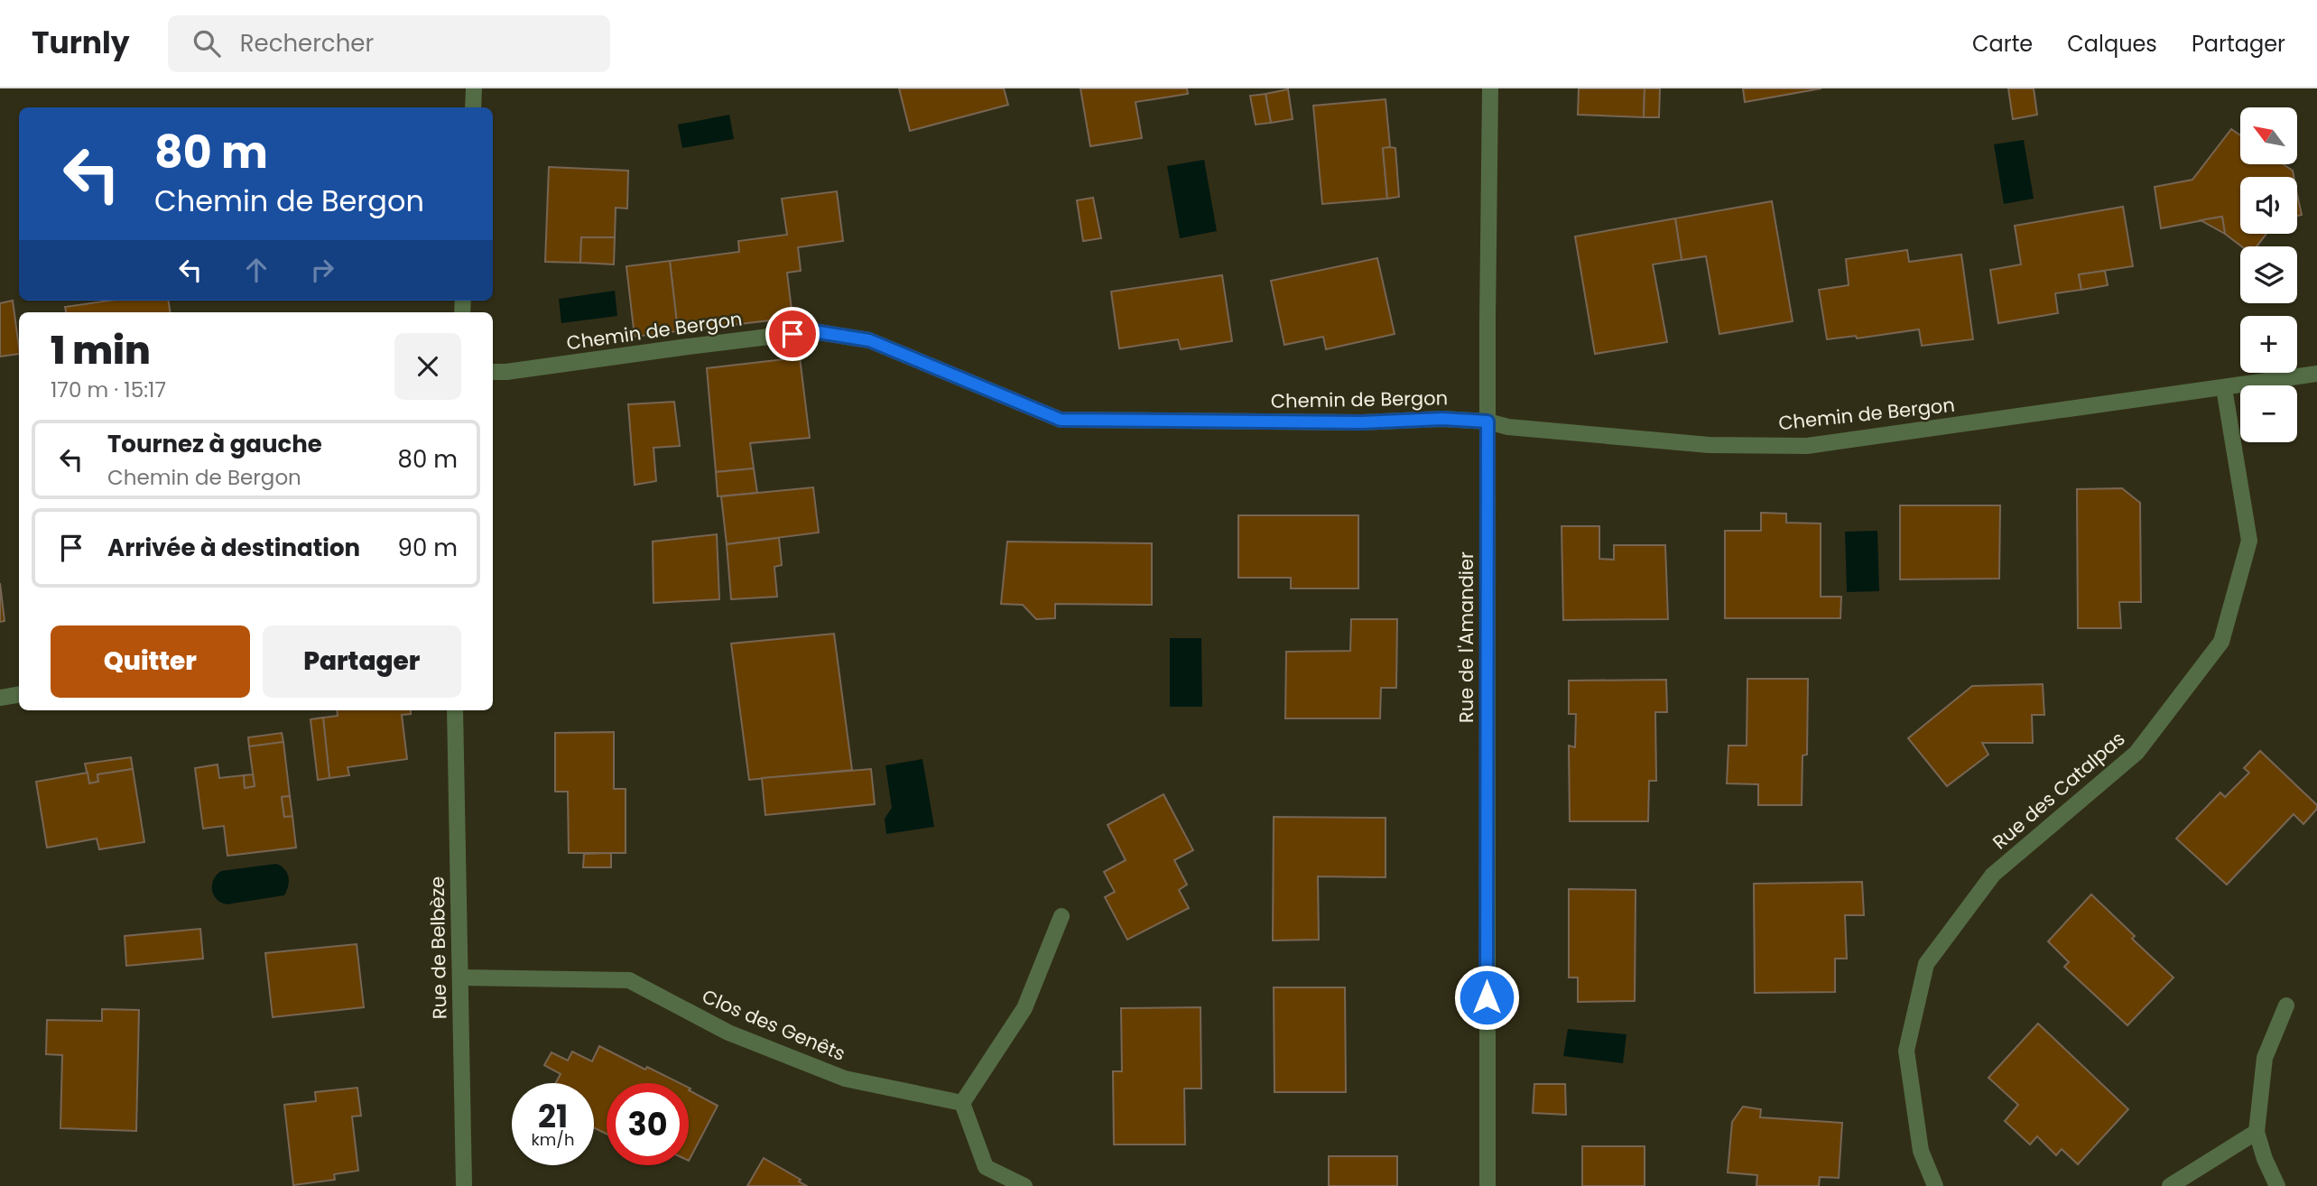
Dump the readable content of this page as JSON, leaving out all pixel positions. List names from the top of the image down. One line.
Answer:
{"streets":{"street":["Chemin de Bergon","Rue de l'Amandier","Rue des Catalpas","Rue de Belbèze","Clos des Genêts"]},"crossings":[["Chemin de Bergon","Rue de l'Amandier"],["Chemin de Bergon","Rue des Catalpas"],["Rue de Belbèze","Clos des Genêts"]],"north":"top left","page":{"header":"Turnly","search":"Rechercher","nav":["Carte","Calques","Partager"],"map_buttons":["+","−"],"turn":["80 m","Chemin de Bergon"],"heading":["1 min","170 m · 15:17"],"list":[{"name":"Tournez à gauche","note":"Chemin de Bergon","value":"80 m"},{"name":"Arrivée à destination","value":"90 m"}],"buttons":["Quitter","Partager"],"speed":"21 km/h","limit":"30"}}
